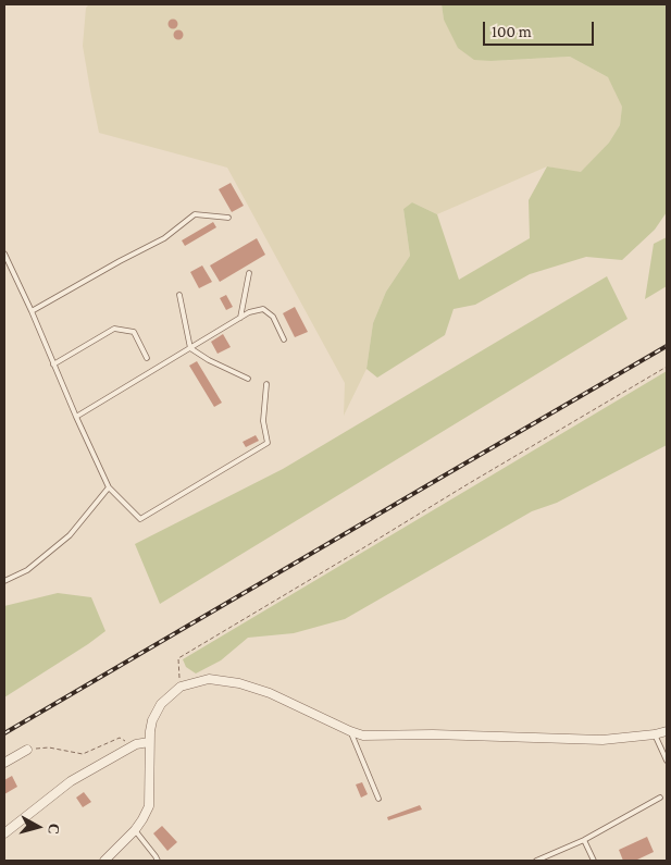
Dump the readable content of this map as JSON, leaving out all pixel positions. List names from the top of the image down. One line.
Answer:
{"scale_bar":"100 m","north":"right"}
